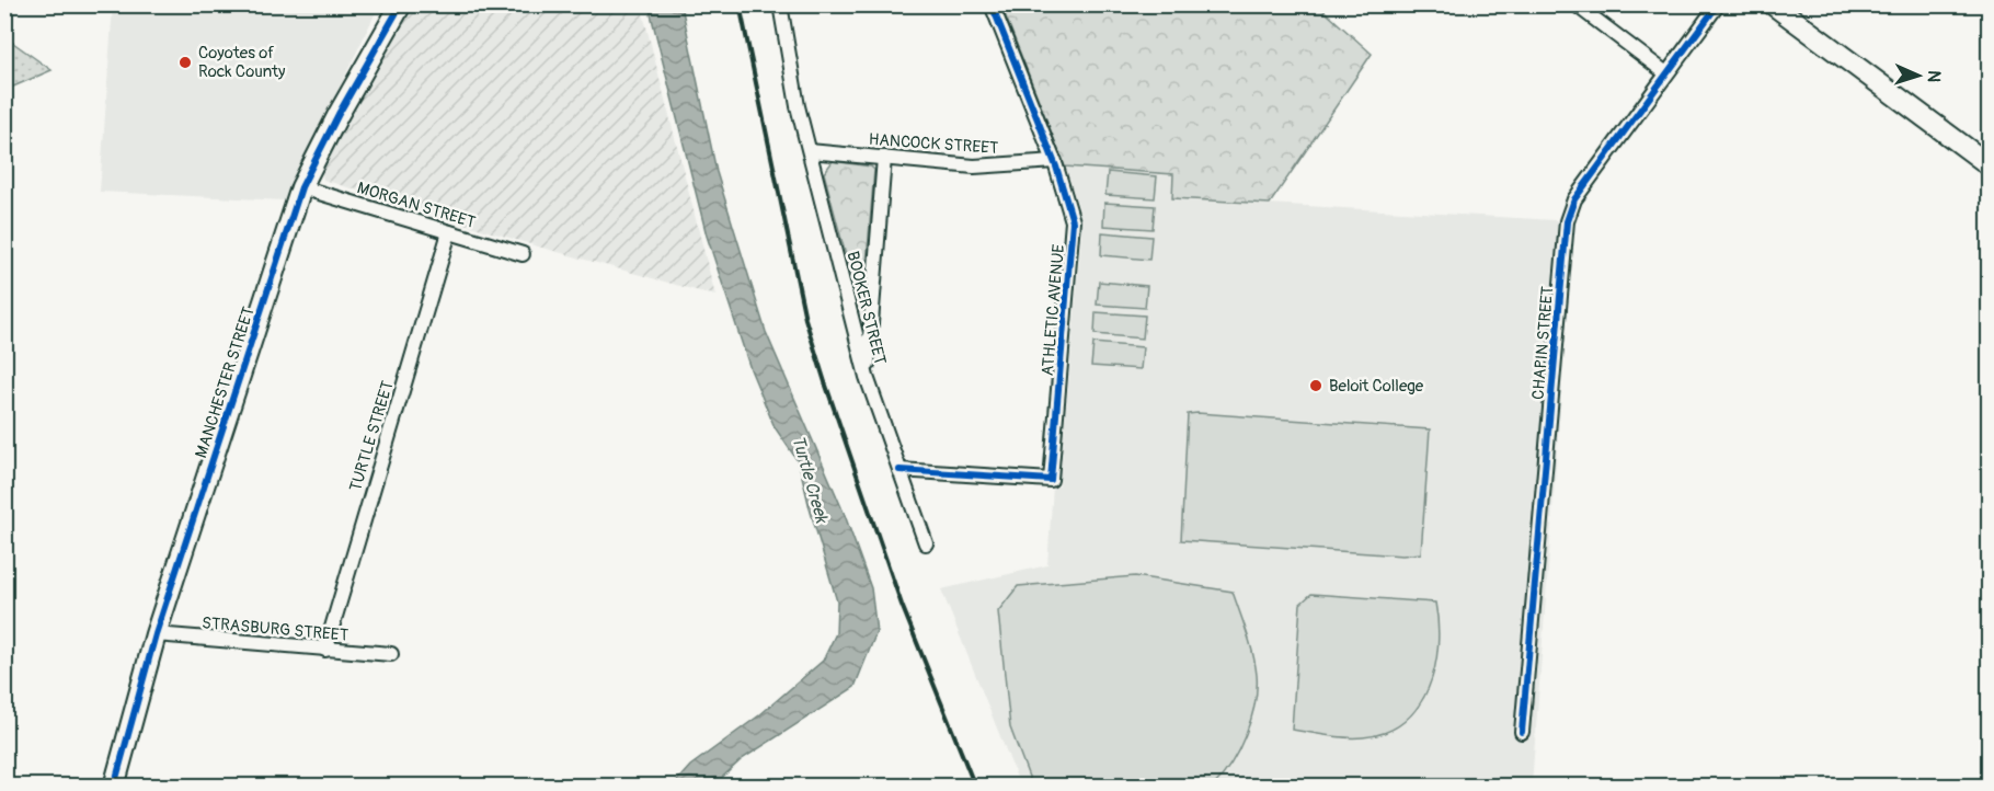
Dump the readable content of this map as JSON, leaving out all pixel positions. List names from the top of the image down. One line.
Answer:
{"streets":{"street":["HANCOCK STREET","MORGAN STREET","BOOKER STREET","ATHLETIC AVENUE","CHAPIN STREET","MANCHESTER STREET","TURTLE STREET","STRASBURG STREET"]},"crossings":[["HANCOCK STREET","BOOKER STREET"],["HANCOCK STREET","ATHLETIC AVENUE"],["MORGAN STREET","MANCHESTER STREET"],["MORGAN STREET","TURTLE STREET"],["BOOKER STREET","ATHLETIC AVENUE"],["MANCHESTER STREET","STRASBURG STREET"],["TURTLE STREET","STRASBURG STREET"]],"water":["Turtle Creek"],"places":["Coyotes of Rock County","Beloit College"],"north":"right"}
